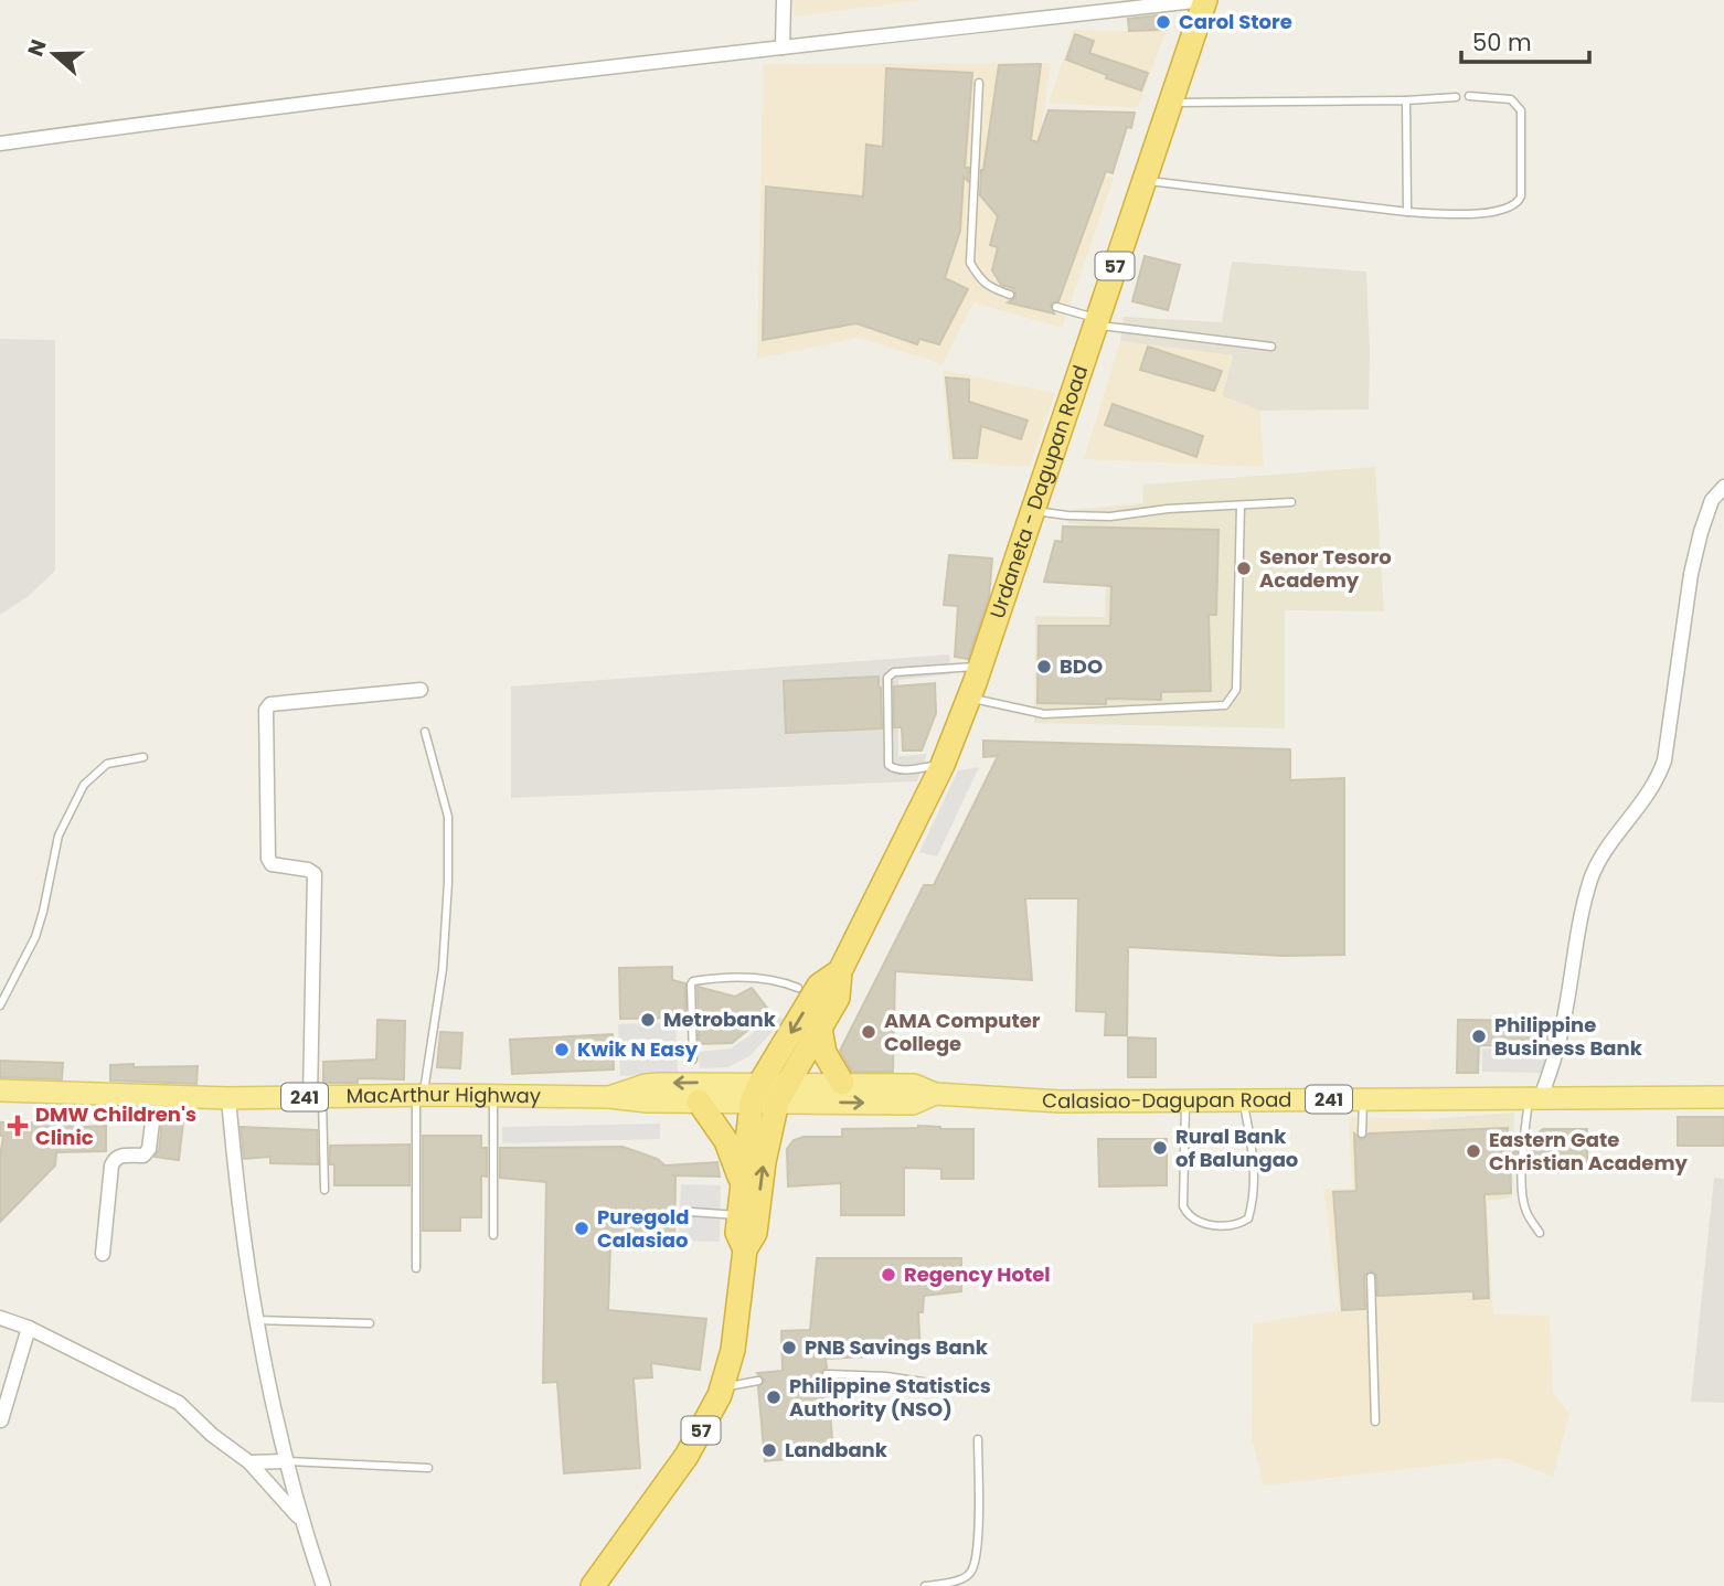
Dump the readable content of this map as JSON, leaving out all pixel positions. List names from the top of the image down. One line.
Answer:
{"streets":{"highway":["57","Urdaneta - Dagupan Road"],"main road":["241","MacArthur Highway","Calasiao-Dagupan Road"]},"crossings":[["57","Urdaneta - Dagupan Road"],["57","MacArthur Highway"],["57","Calasiao-Dagupan Road"],["Urdaneta - Dagupan Road","MacArthur Highway"],["Urdaneta - Dagupan Road","Calasiao-Dagupan Road"],["MacArthur Highway","Calasiao-Dagupan Road"]],"places":{"other":["Carol Store","Senor Tesoro Academy","BDO","Metrobank","AMA Computer College","Philippine Business Bank","Kwik N Easy","Rural Bank of Balungao","Eastern Gate Christian Academy","Puregold Calasiao","Regency Hotel","PNB Savings Bank","Philippine Statistics Authority (NSO)","Landbank"],"health":["DMW Children's Clinic"]},"scale_bar":"50 m","north":"left"}
